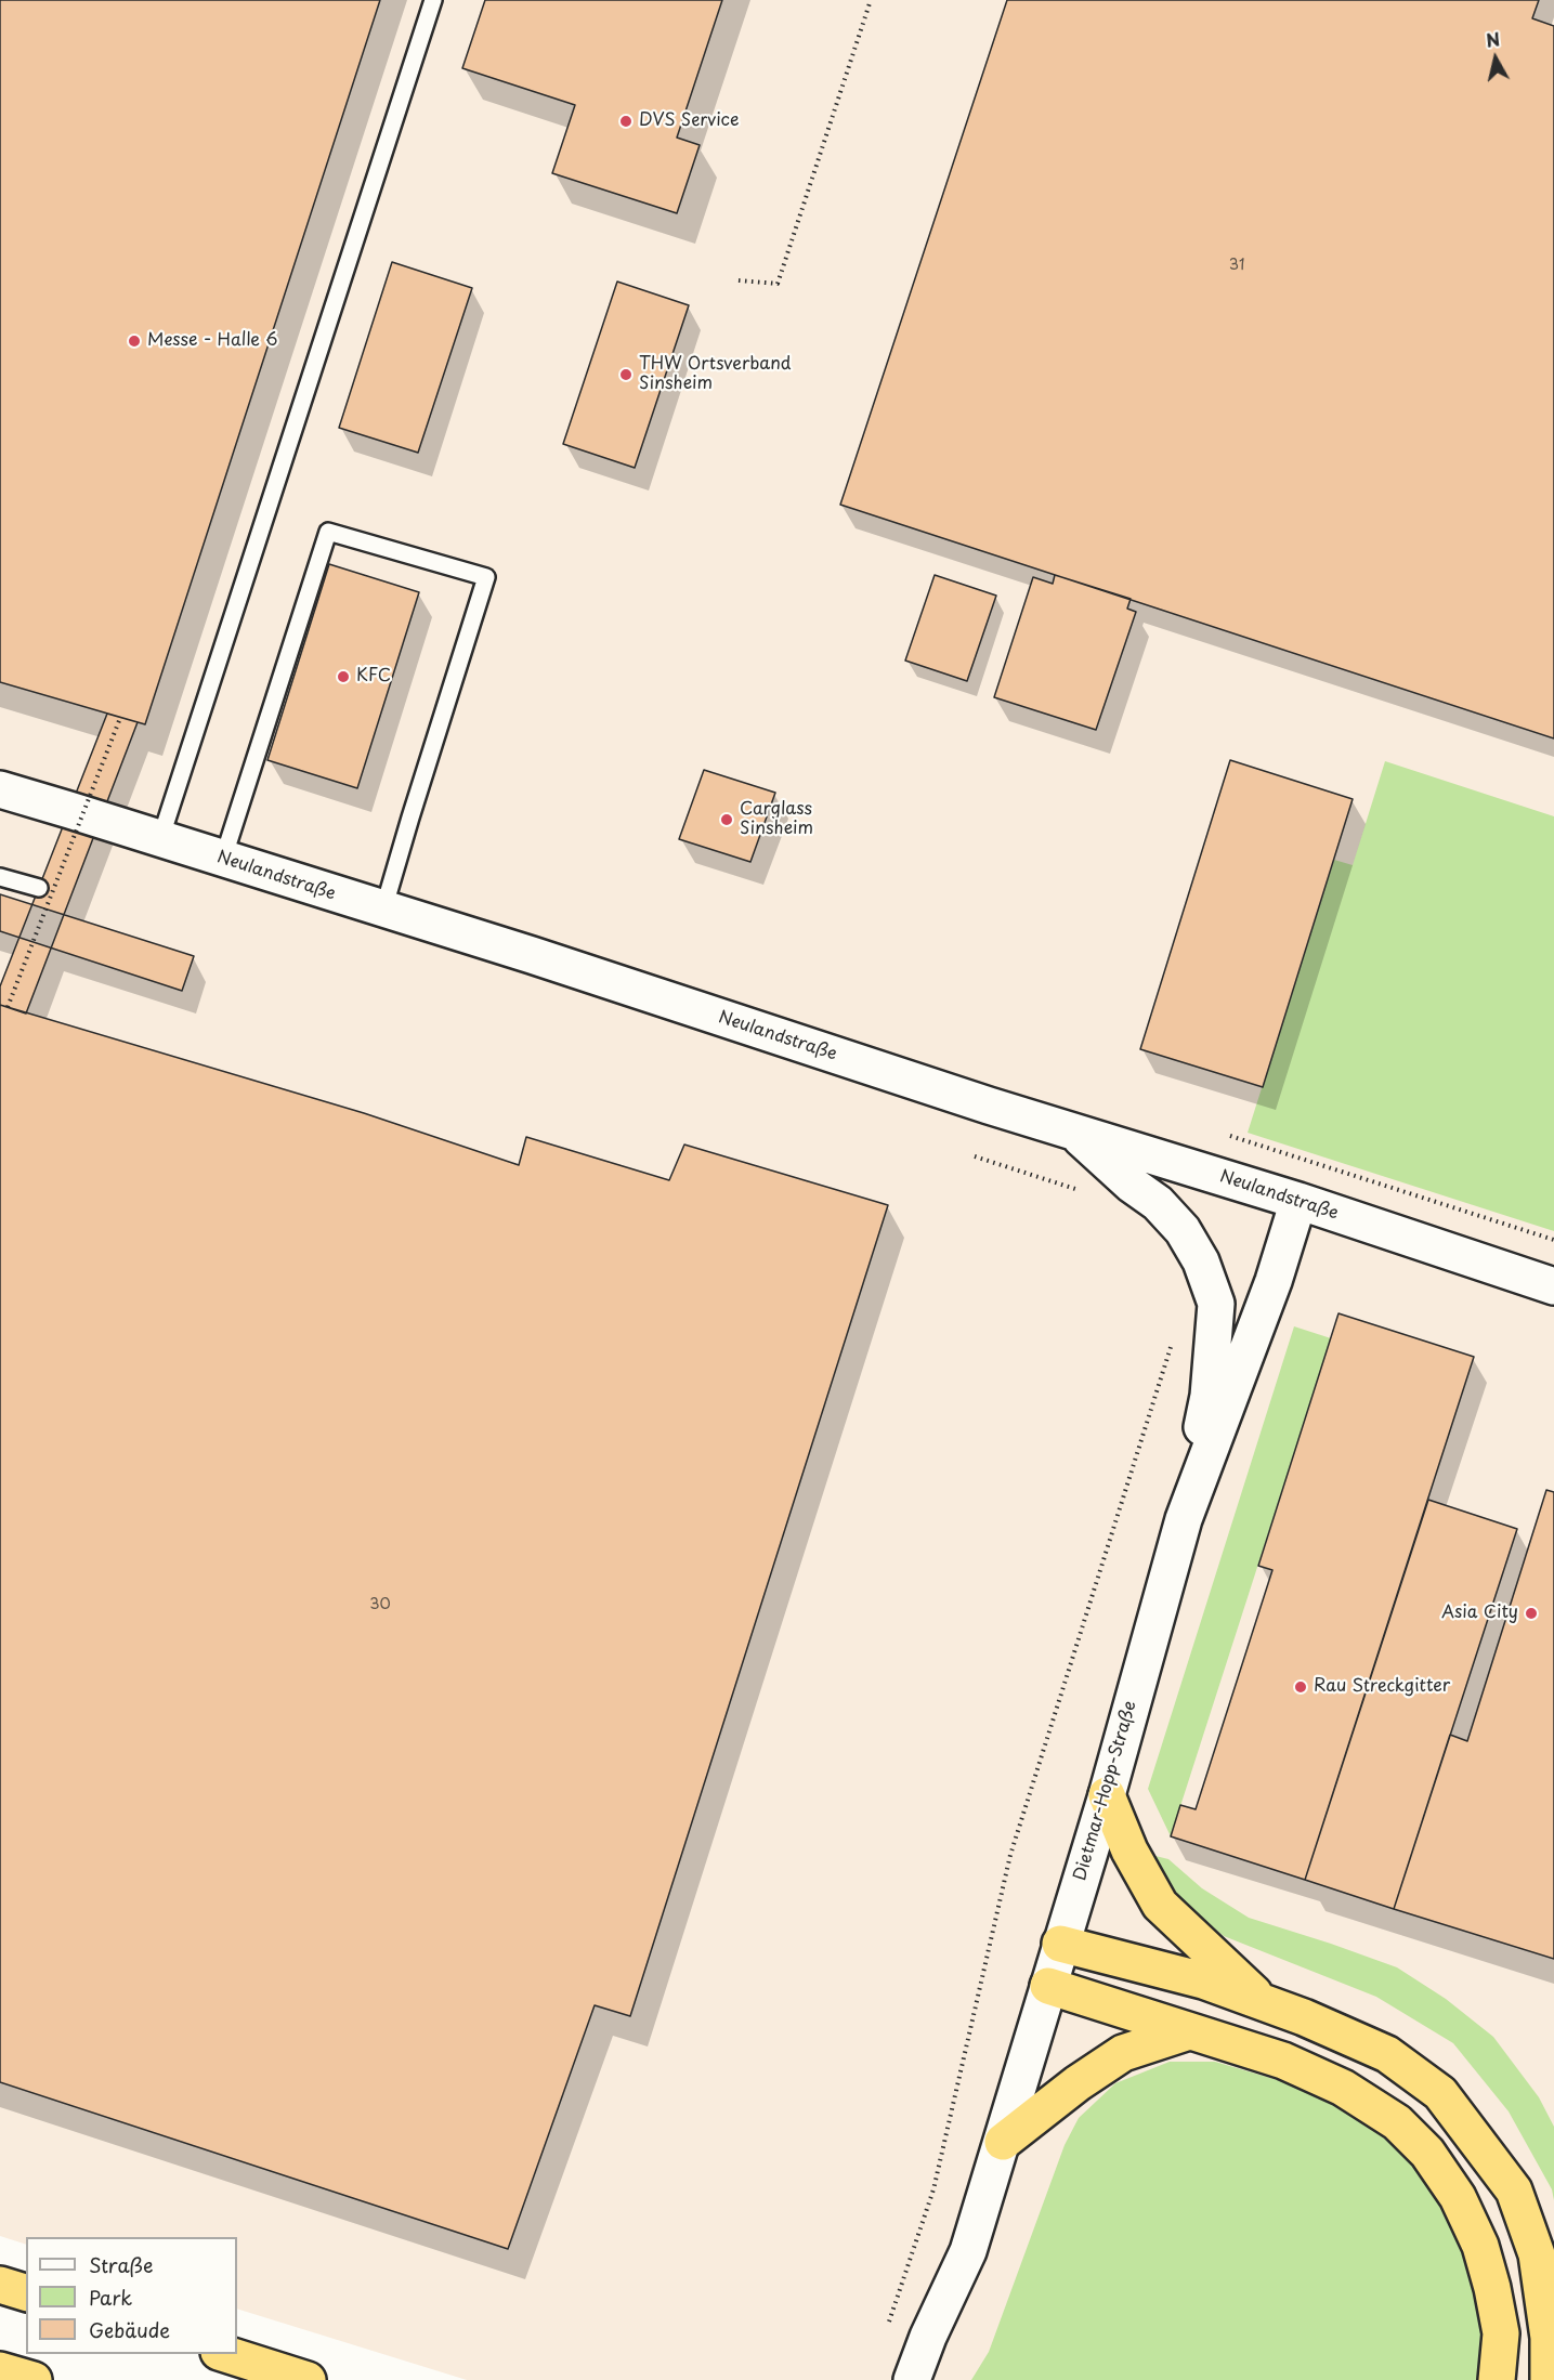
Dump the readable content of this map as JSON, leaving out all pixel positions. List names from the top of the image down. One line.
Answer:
{"streets":{"street":["Neulandstraße","Dietmar-Hopp-Straße"]},"crossings":[["Neulandstraße","Dietmar-Hopp-Straße"]],"places":["DVS Service","Messe - Halle 6","THW Ortsverband Sinsheim","KFC","Carglass Sinsheim","Asia City","Rau Streckgitter"],"house_numbers":["31","30"],"legend":["Straße","Park","Gebäude"],"north":"top"}
